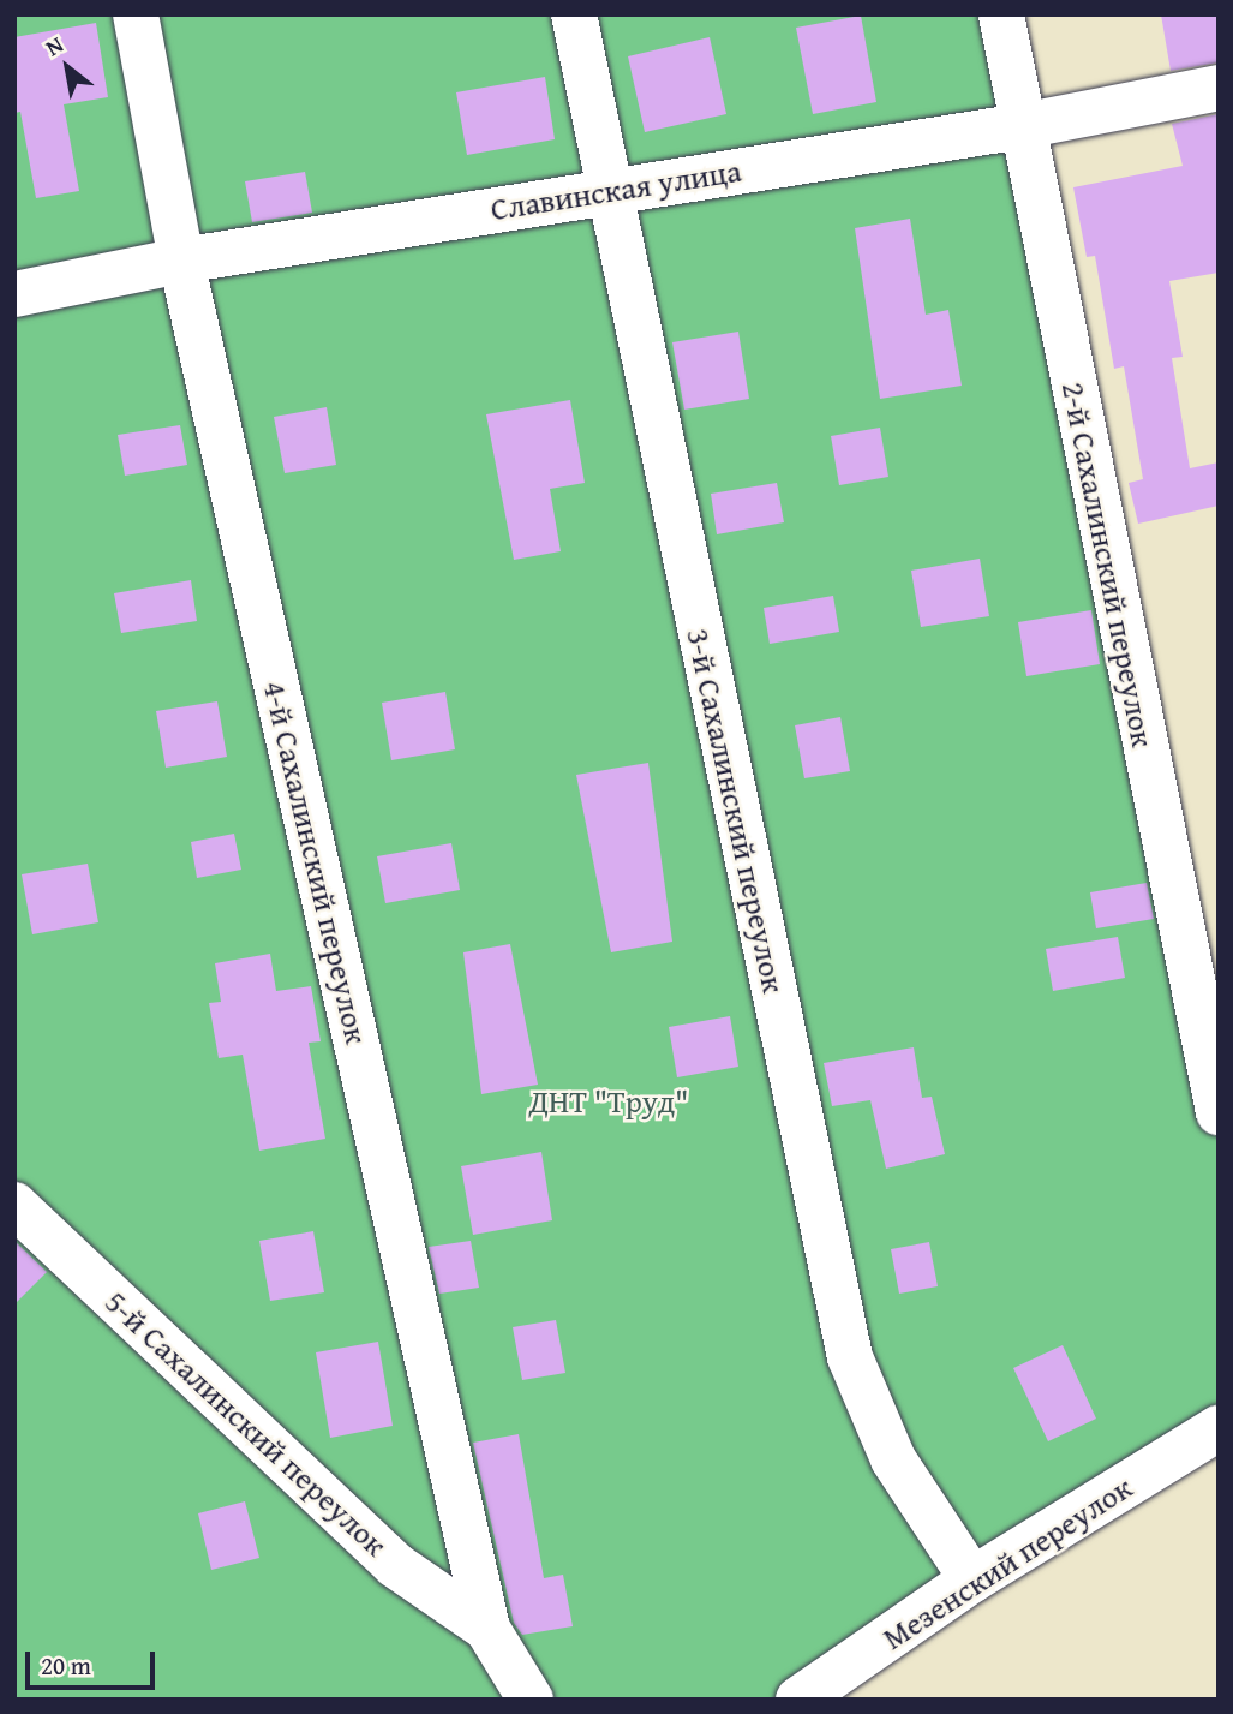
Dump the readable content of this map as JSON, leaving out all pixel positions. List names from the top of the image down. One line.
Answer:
{"streets":{"street":["Славинская улица","2-й Сахалинский переулок","3-й Сахалинский переулок","4-й Сахалинский переулок","5-й Сахалинский переулок","Мезенский переулок"]},"crossings":[["Славинская улица","2-й Сахалинский переулок"],["Славинская улица","3-й Сахалинский переулок"],["Славинская улица","4-й Сахалинский переулок"],["3-й Сахалинский переулок","Мезенский переулок"],["4-й Сахалинский переулок","5-й Сахалинский переулок"]],"parks":["ДНТ \"Труд\""],"scale_bar":"20 m","north":"top left"}
